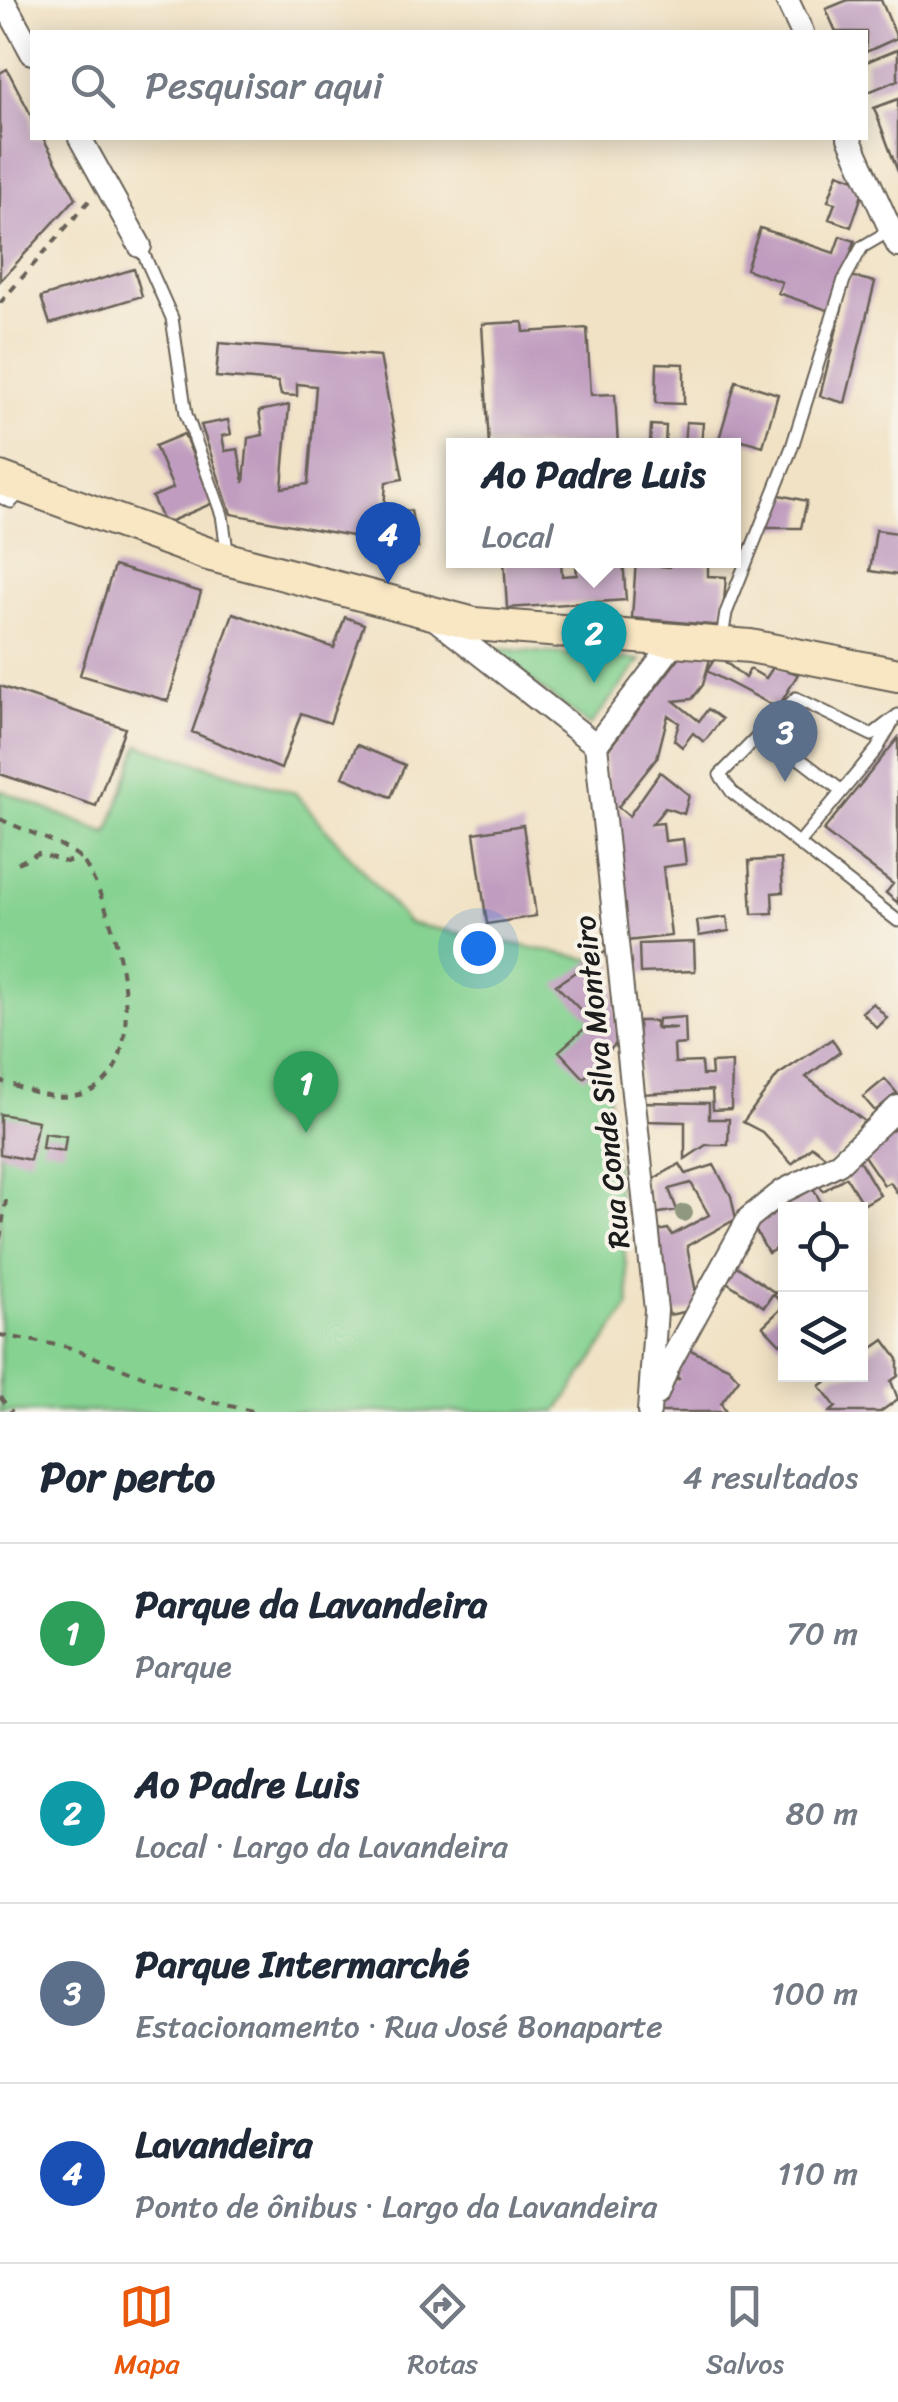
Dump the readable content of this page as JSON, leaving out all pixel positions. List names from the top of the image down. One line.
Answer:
{"streets":{"street":["Rua Conde Silva Monteiro"]},"page":{"search":"Pesquisar aqui","popup":["Ao Padre Luis","Local"],"pins":["4","2","3","1"],"heading":["Por perto","4 resultados"],"list":[{"mark":"1","name":"Parque da Lavandeira","note":"Parque","value":"70 m"},{"mark":"2","name":"Ao Padre Luis","note":"Local · Largo da Lavandeira","value":"80 m"},{"mark":"3","name":"Parque Intermarché","note":"Estacionamento · Rua José Bonaparte","value":"100 m"},{"mark":"4","name":"Lavandeira","note":"Ponto de ônibus · Largo da Lavandeira","value":"110 m"}],"nav":["Mapa","Rotas","Salvos"]}}
